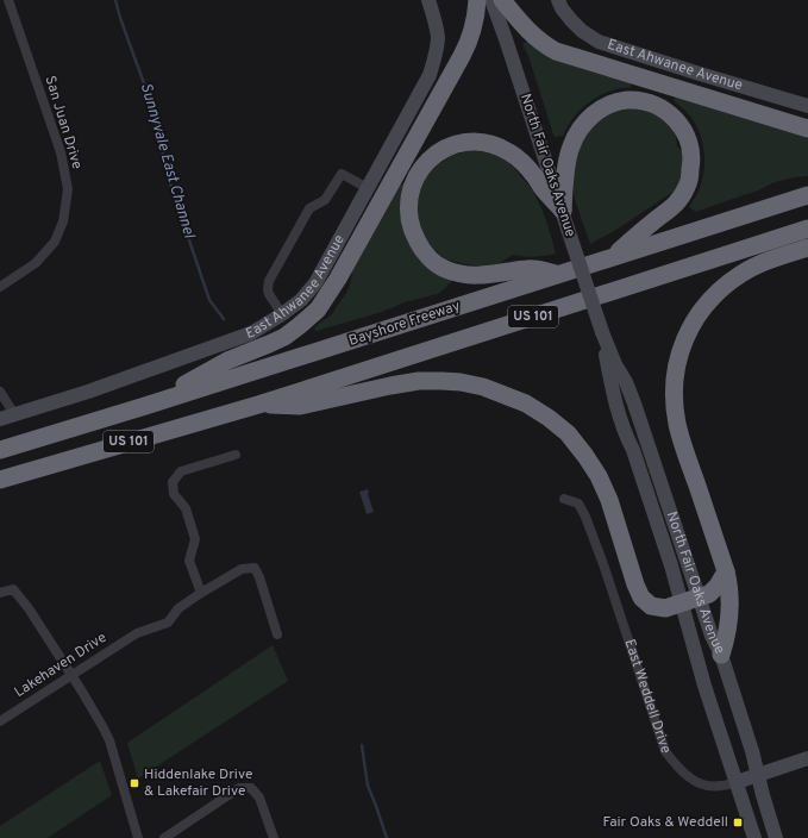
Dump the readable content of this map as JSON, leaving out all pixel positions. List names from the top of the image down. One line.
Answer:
{"streets":{"highway":["US 101","Bayshore Freeway"],"main road":["East Ahwanee Avenue","North Fair Oaks Avenue","East Weddell Drive"],"street":["San Juan Drive","Lakehaven Drive"]},"crossings":[["North Fair Oaks Avenue","East Weddell Drive"]],"water":["Sunnyvale East Channel"],"places":{"transit":["Hiddenlake Drive & Lakefair Drive","Fair Oaks & Weddell"]}}
